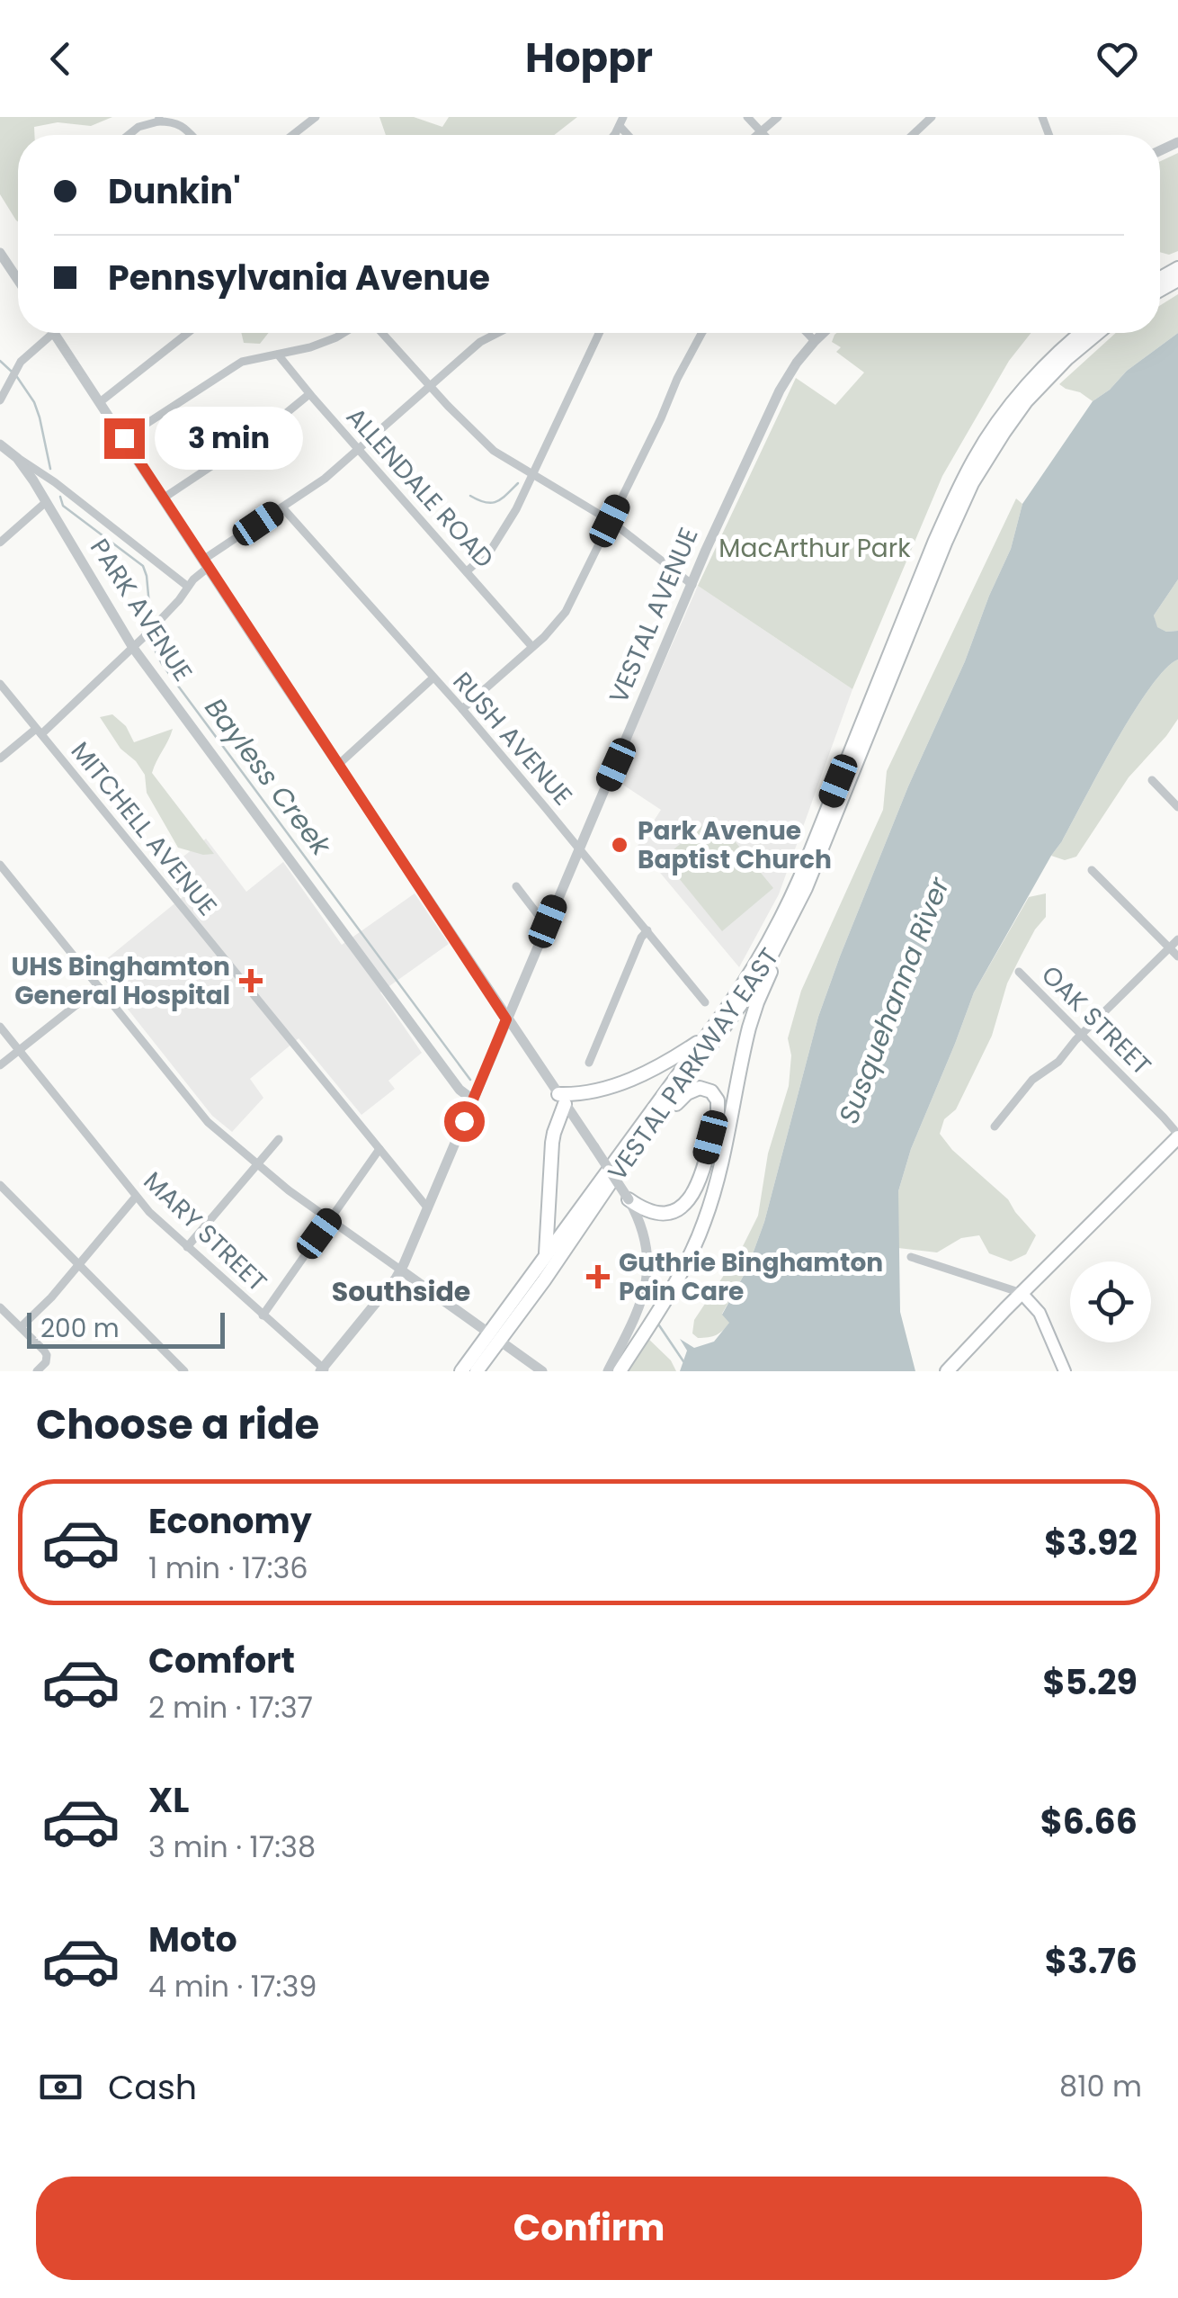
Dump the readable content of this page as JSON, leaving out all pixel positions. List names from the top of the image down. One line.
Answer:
{"streets":{"main road":["VESTAL PARKWAY EAST"],"street":["ALLENDALE ROAD","PARK AVENUE","VESTAL AVENUE","RUSH AVENUE","MITCHELL AVENUE","OAK STREET","MARY STREET"]},"crossings":[["PARK AVENUE","VESTAL AVENUE"],["VESTAL AVENUE","RUSH AVENUE"],["VESTAL AVENUE","MITCHELL AVENUE"],["VESTAL AVENUE","MARY STREET"]],"districts":["Southside"],"water":["Bayless Creek","Susquehanna River"],"parks":["MacArthur Park"],"places":{"other":["Park Avenue Baptist Church"],"health":["UHS Binghamton General Hospital","Guthrie Binghamton Pain Care"]},"scale_bar":"200 m","page":{"header":"Hoppr","banner":["Dunkin'","Pennsylvania Avenue"],"bubble":"3 min","scale":"200 m","heading":"Choose a ride","list":[{"name":"Economy","note":"1 min · 17:36","value":"$3.92"},{"name":"Comfort","note":"2 min · 17:37","value":"$5.29"},{"name":"XL","note":"3 min · 17:38","value":"$6.66"},{"name":"Moto","note":"4 min · 17:39","value":"$3.76"}],"pay":["Cash","810 m"],"buttons":"Confirm"}}
